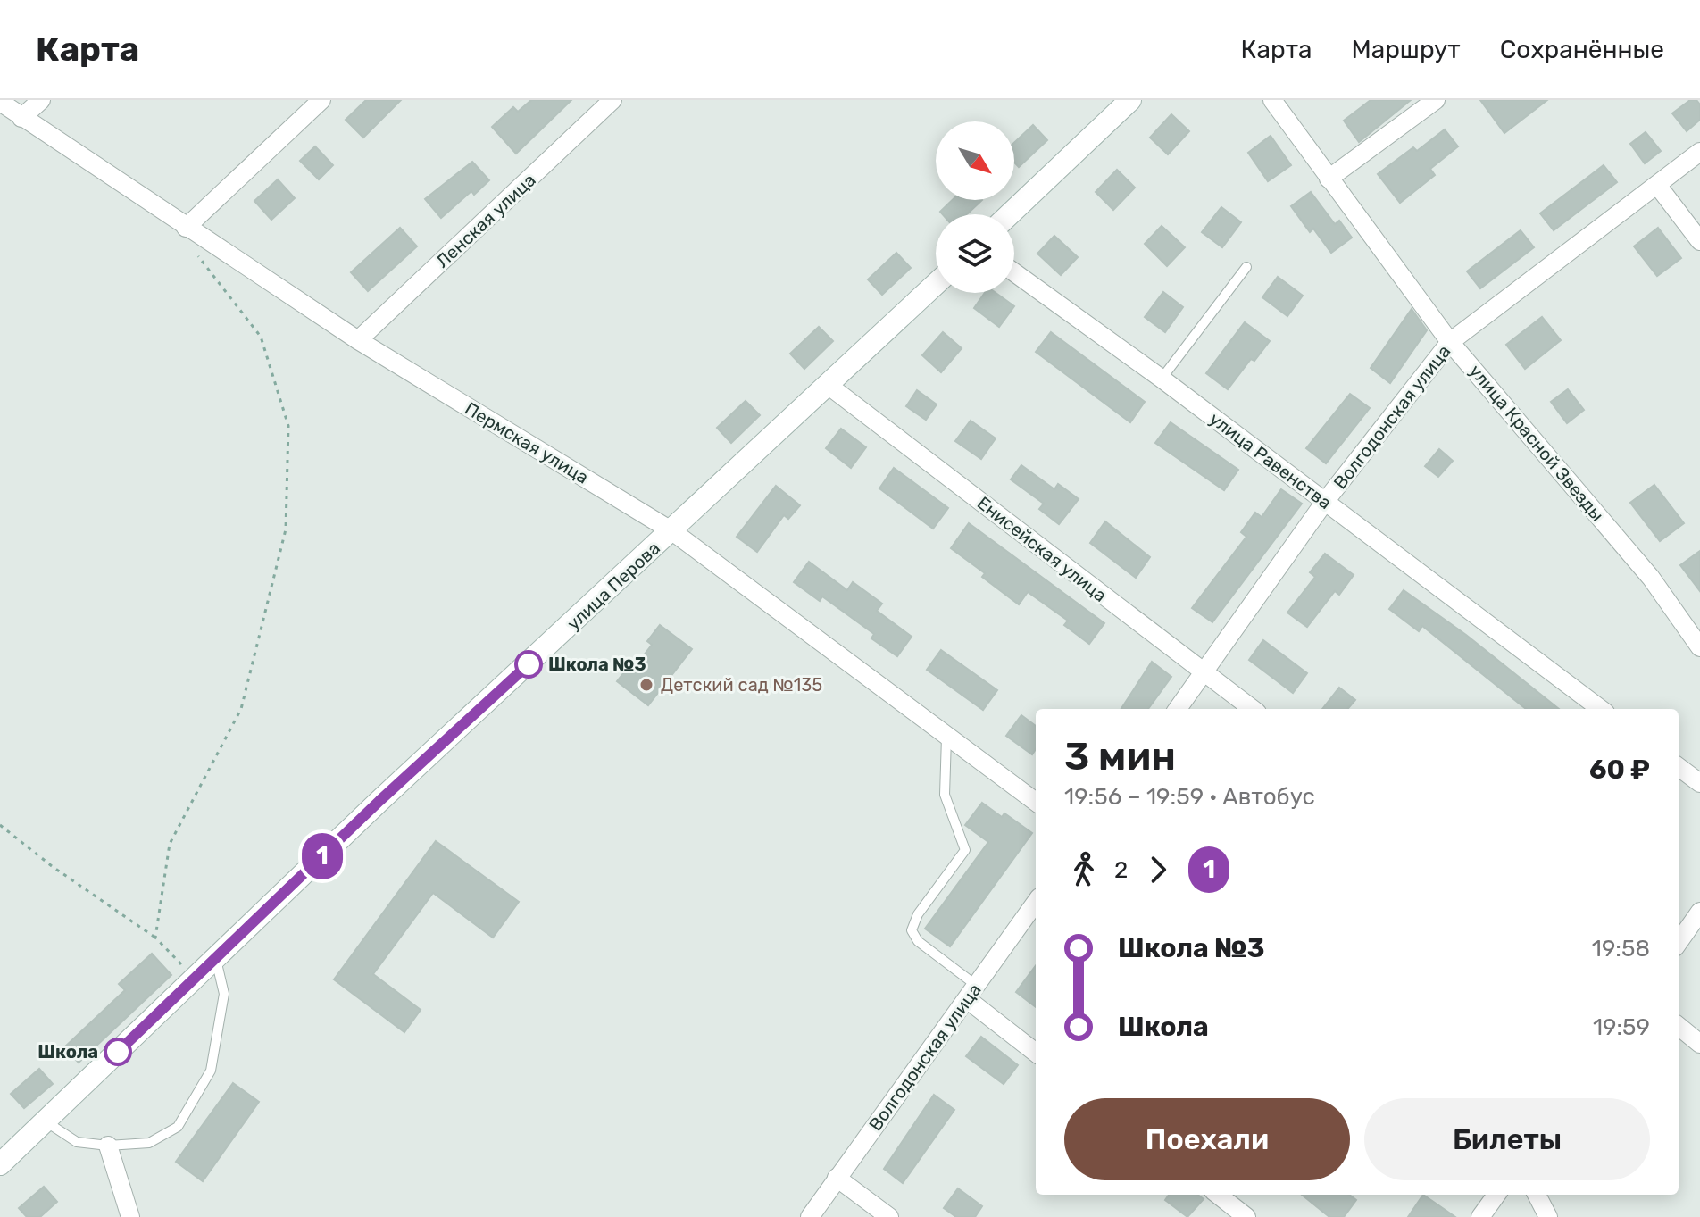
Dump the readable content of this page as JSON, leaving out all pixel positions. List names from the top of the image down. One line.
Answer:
{"streets":{"main road":["улица Перова"],"street":["Ленская улица","Волгодонская улица","Пермская улица","улица Красной Звезды","улица Равенства","Енисейская улица"]},"crossings":[["Ленская улица","Пермская улица"],["Волгодонская улица","улица Красной Звезды"],["Волгодонская улица","улица Равенства"],["Волгодонская улица","Енисейская улица"],["Пермская улица","улица Перова"],["Енисейская улица","улица Перова"]],"places":["Школа №3","Детский сад №135","Школа"],"lines":["bus line 1"],"north":"bottom right","page":{"header":"Карта","nav":["Карта","Маршрут","Сохранённые"],"on_map":"1","heading":["3 мин","19:56 – 19:59 · Автобус","60 ₽"],"legs":["2","1"],"list":[{"name":"Школа №3","value":"19:58"},{"name":"Школа","value":"19:59"}],"buttons":["Поехали","Билеты"]}}
